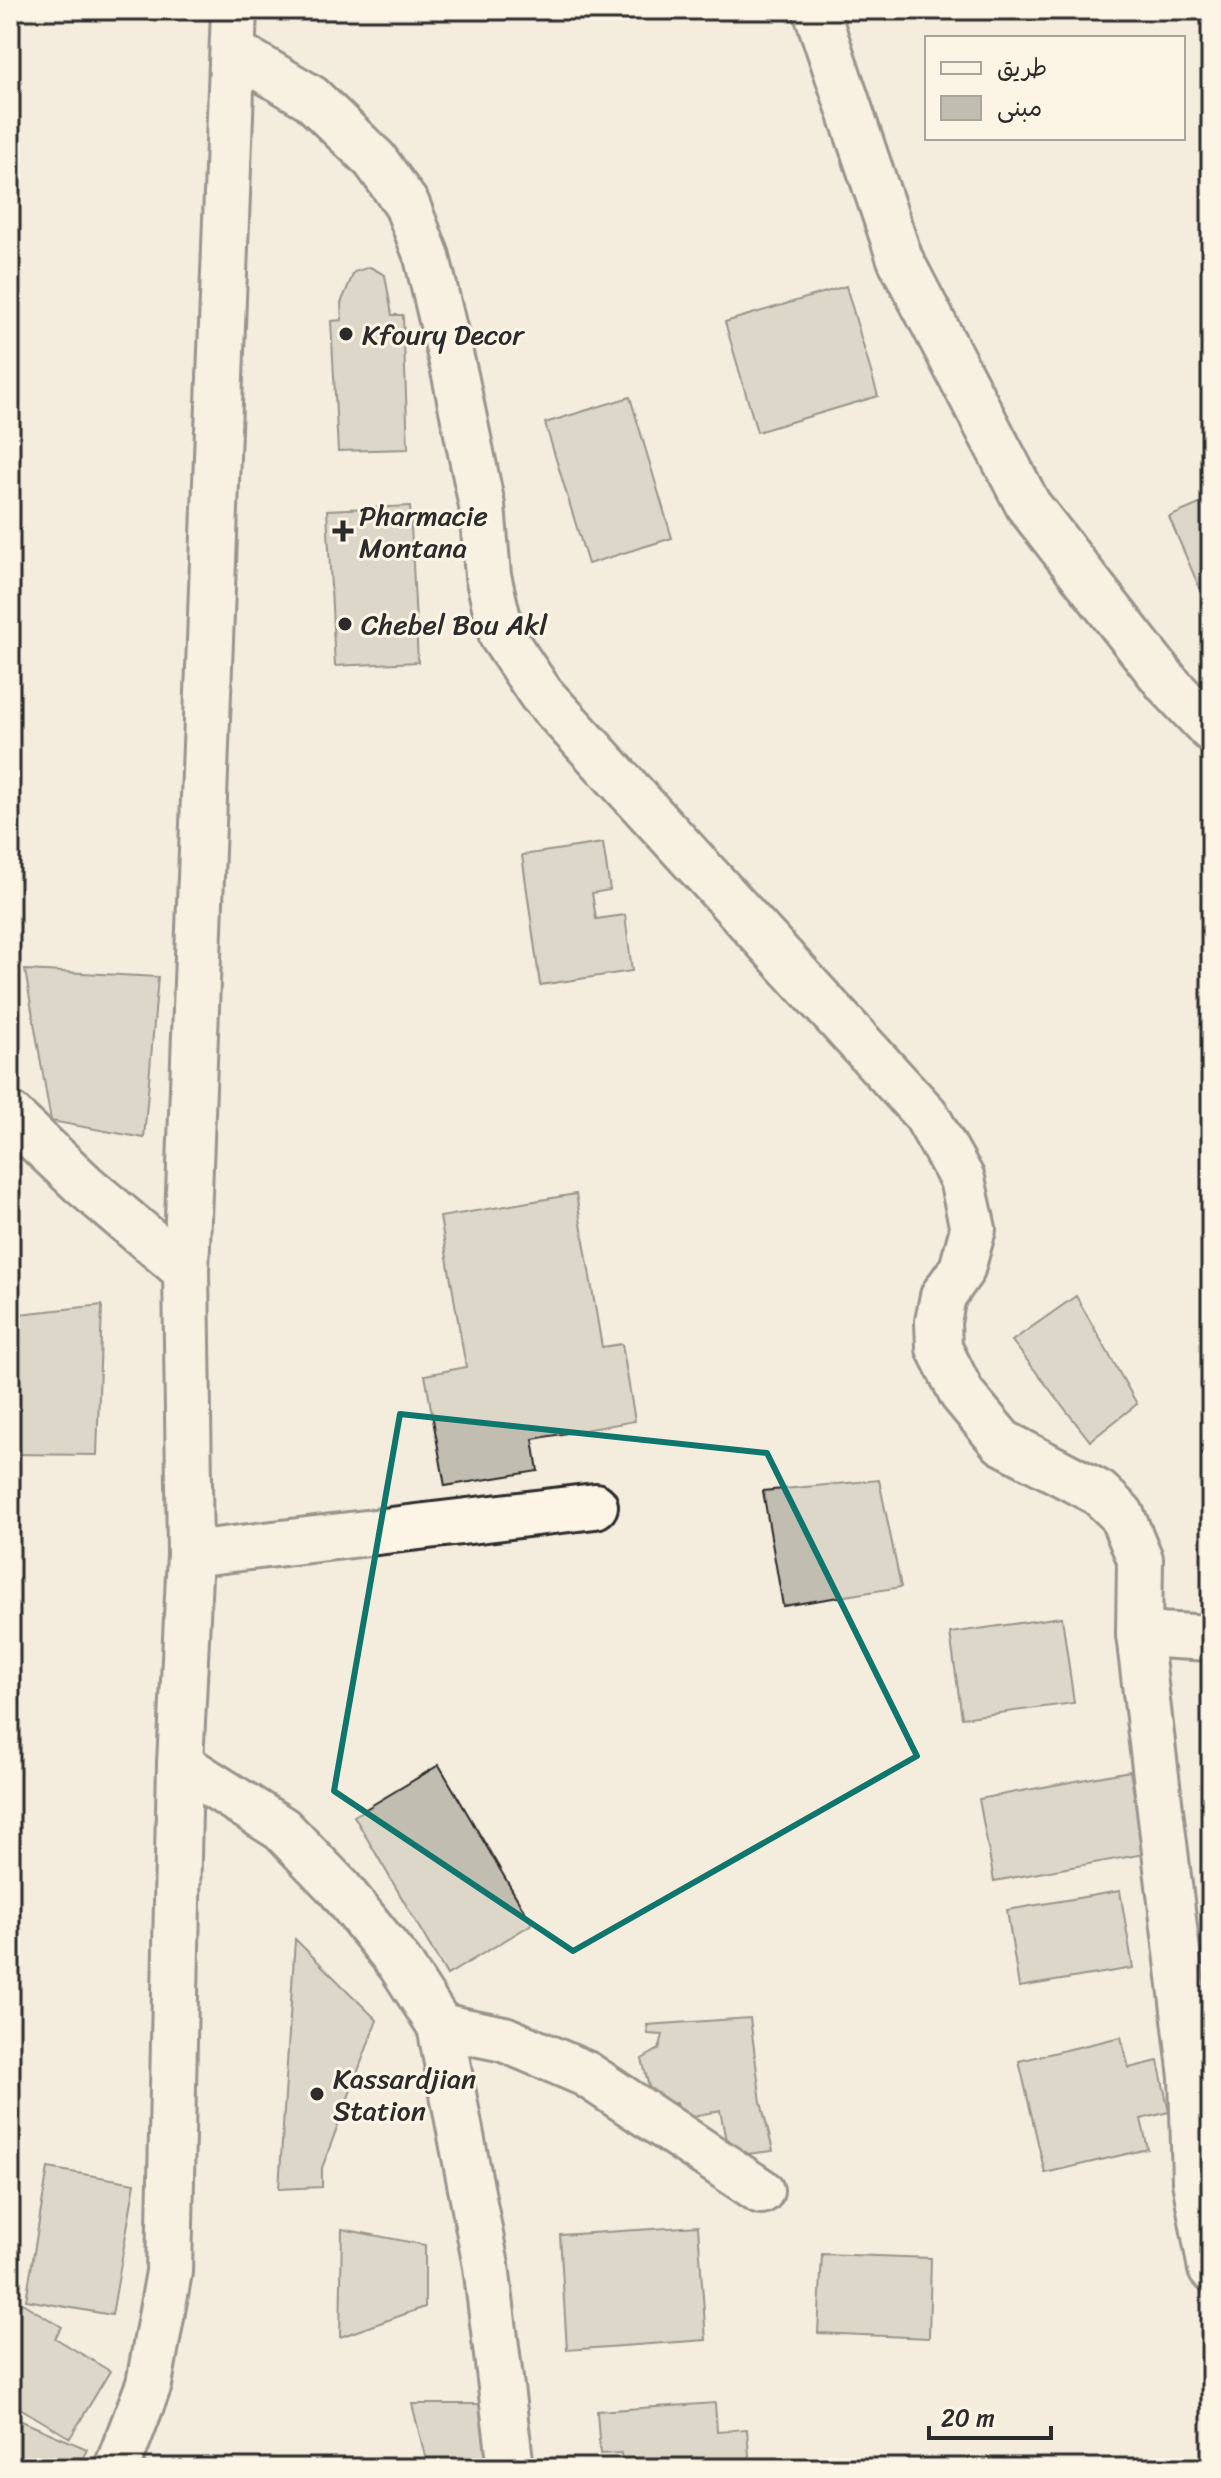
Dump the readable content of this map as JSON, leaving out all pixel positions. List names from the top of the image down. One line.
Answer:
{"places":{"other":["Kfoury Decor","Chebel Bou Akl","Kassardjian Station"],"health":["Pharmacie Montana"]},"legend":["طريق","مبنى"],"scale_bar":"20 m"}
